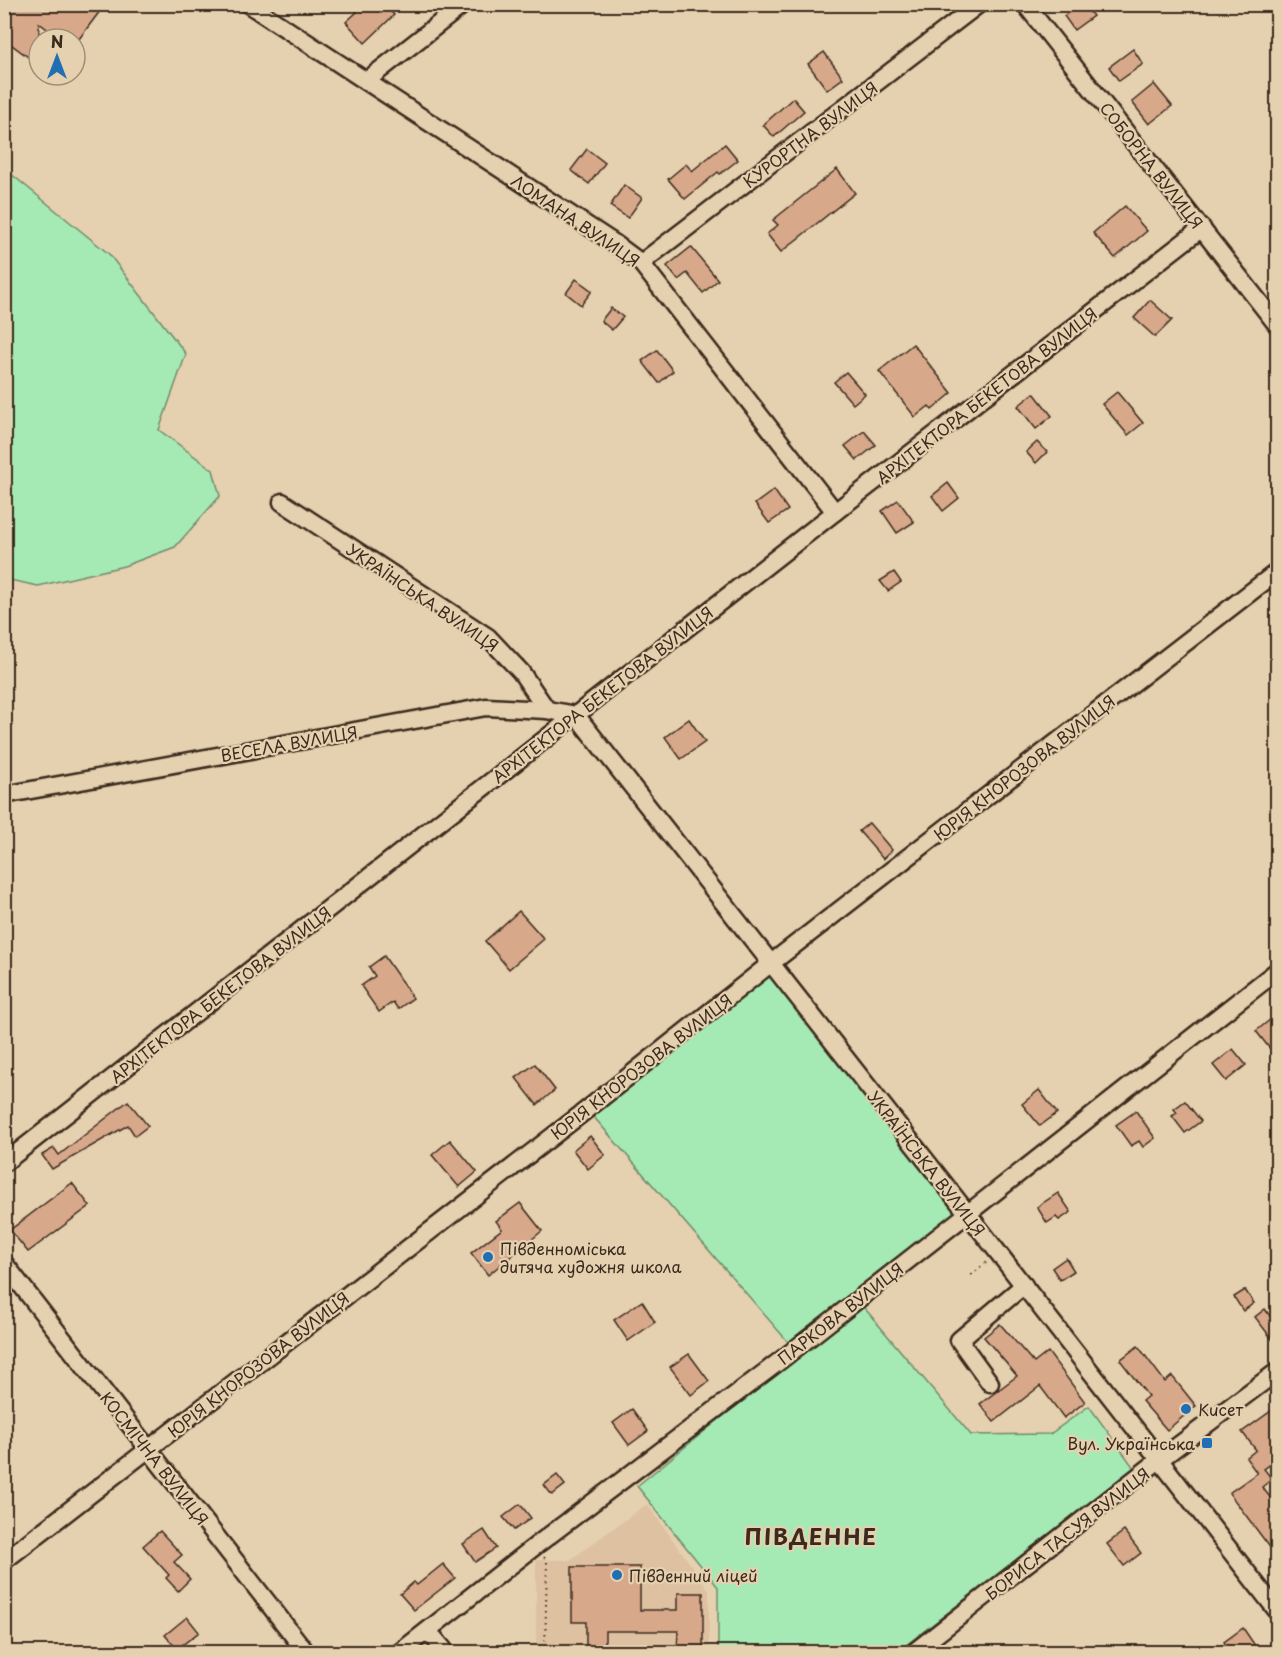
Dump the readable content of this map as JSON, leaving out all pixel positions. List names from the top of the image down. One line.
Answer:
{"streets":{"street":["КУРОРТНА ВУЛИЦЯ","СОБОРНА ВУЛИЦЯ","ЛОМАНА ВУЛИЦЯ","АРХІТЕКТОРА БЕКЕТОВА ВУЛИЦЯ","УКРАЇНСЬКА ВУЛИЦЯ","ВЕСЕЛА ВУЛИЦЯ","ЮРІЯ КНОРОЗОВА ВУЛИЦЯ","ПАРКОВА ВУЛИЦЯ","КОСМІЧНА ВУЛИЦЯ","БОРИСА ТАСУЯ ВУЛИЦЯ"]},"crossings":[["КУРОРТНА ВУЛИЦЯ","ЛОМАНА ВУЛИЦЯ"],["СОБОРНА ВУЛИЦЯ","АРХІТЕКТОРА БЕКЕТОВА ВУЛИЦЯ"],["ЛОМАНА ВУЛИЦЯ","АРХІТЕКТОРА БЕКЕТОВА ВУЛИЦЯ"],["АРХІТЕКТОРА БЕКЕТОВА ВУЛИЦЯ","УКРАЇНСЬКА ВУЛИЦЯ"],["АРХІТЕКТОРА БЕКЕТОВА ВУЛИЦЯ","ВЕСЕЛА ВУЛИЦЯ"],["УКРАЇНСЬКА ВУЛИЦЯ","ВЕСЕЛА ВУЛИЦЯ"],["УКРАЇНСЬКА ВУЛИЦЯ","ЮРІЯ КНОРОЗОВА ВУЛИЦЯ"],["УКРАЇНСЬКА ВУЛИЦЯ","ПАРКОВА ВУЛИЦЯ"],["УКРАЇНСЬКА ВУЛИЦЯ","БОРИСА ТАСУЯ ВУЛИЦЯ"],["ЮРІЯ КНОРОЗОВА ВУЛИЦЯ","КОСМІЧНА ВУЛИЦЯ"]],"districts":["ПІВДЕННЕ"],"places":{"other":["Південноміська дитяча художня школа","Кисет","Південний ліцей"],"transit":["Вул. Українська"]},"north":"top"}
